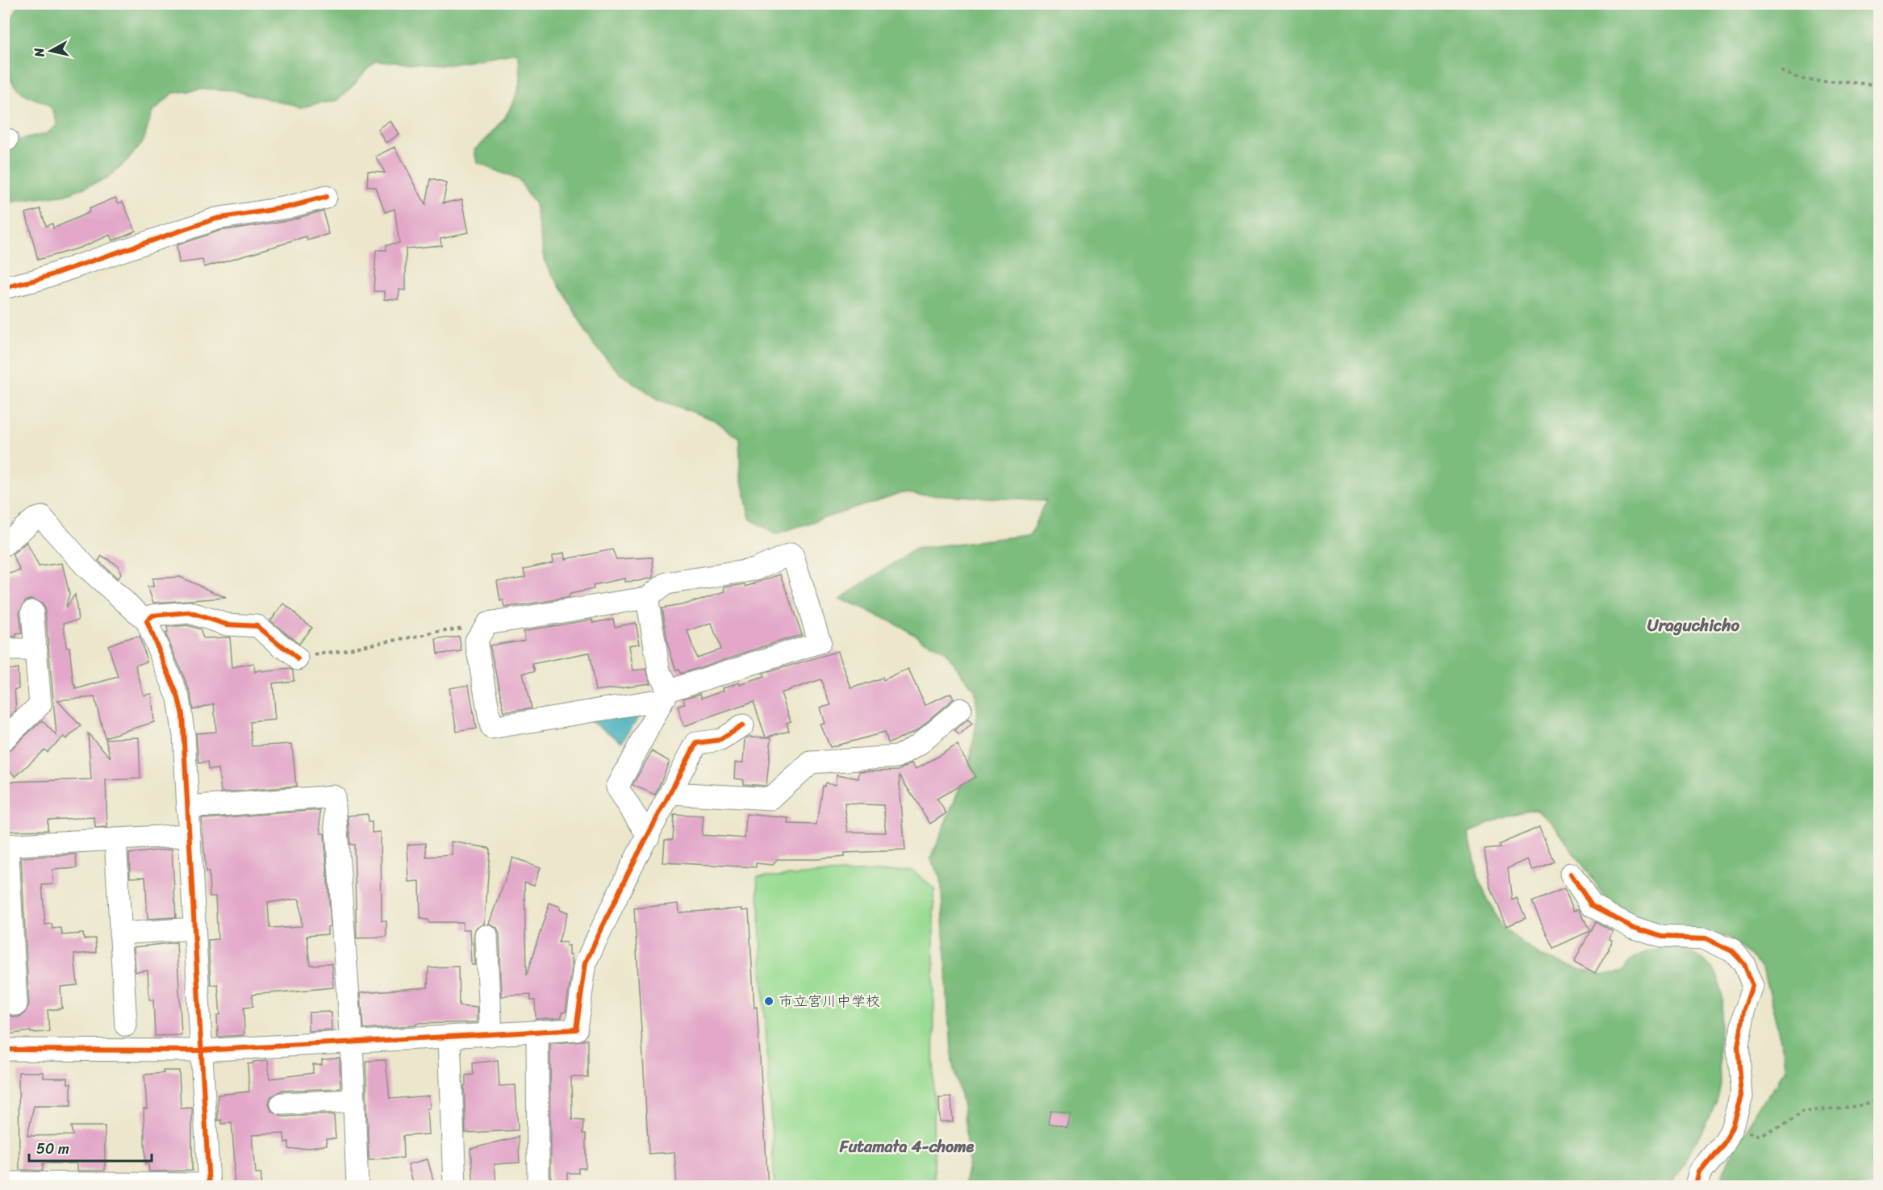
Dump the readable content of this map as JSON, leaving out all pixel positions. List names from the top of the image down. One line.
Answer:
{"districts":["Uraguchicho","Futamata 4-chome"],"places":["市立宮川中学校"],"scale_bar":"50 m","north":"left"}
